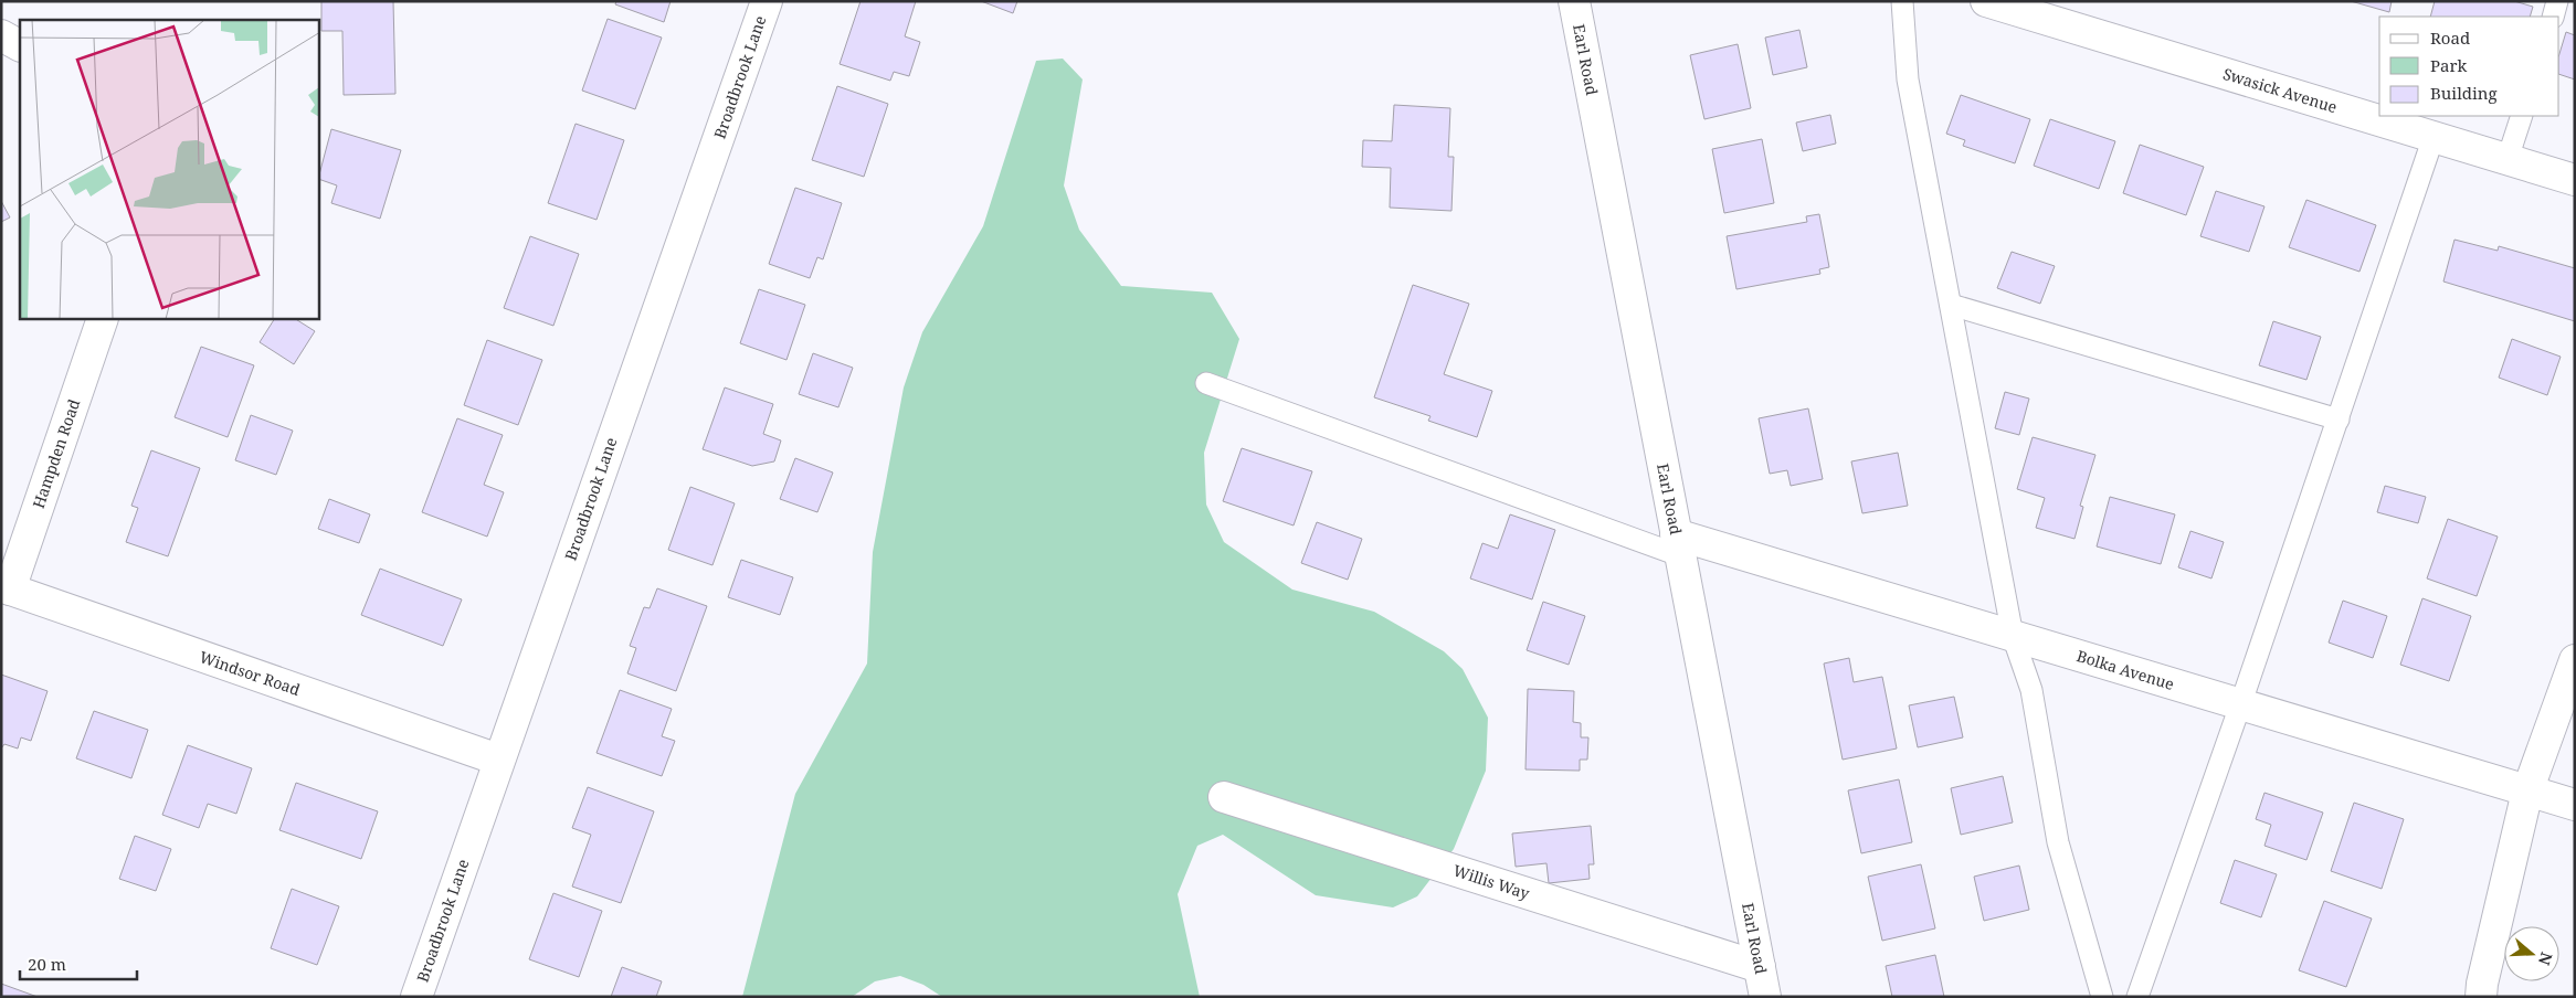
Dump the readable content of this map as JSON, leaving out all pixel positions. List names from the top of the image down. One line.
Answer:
{"streets":{"street":["Earl Road","Broadbrook Lane","Swasick Avenue","Hampden Road","Bolka Avenue","Windsor Road","Willis Way"]},"crossings":[["Earl Road","Bolka Avenue"],["Earl Road","Willis Way"],["Broadbrook Lane","Windsor Road"],["Hampden Road","Windsor Road"]],"legend":["Road","Park","Building"],"scale_bar":"20 m","north":"right"}
